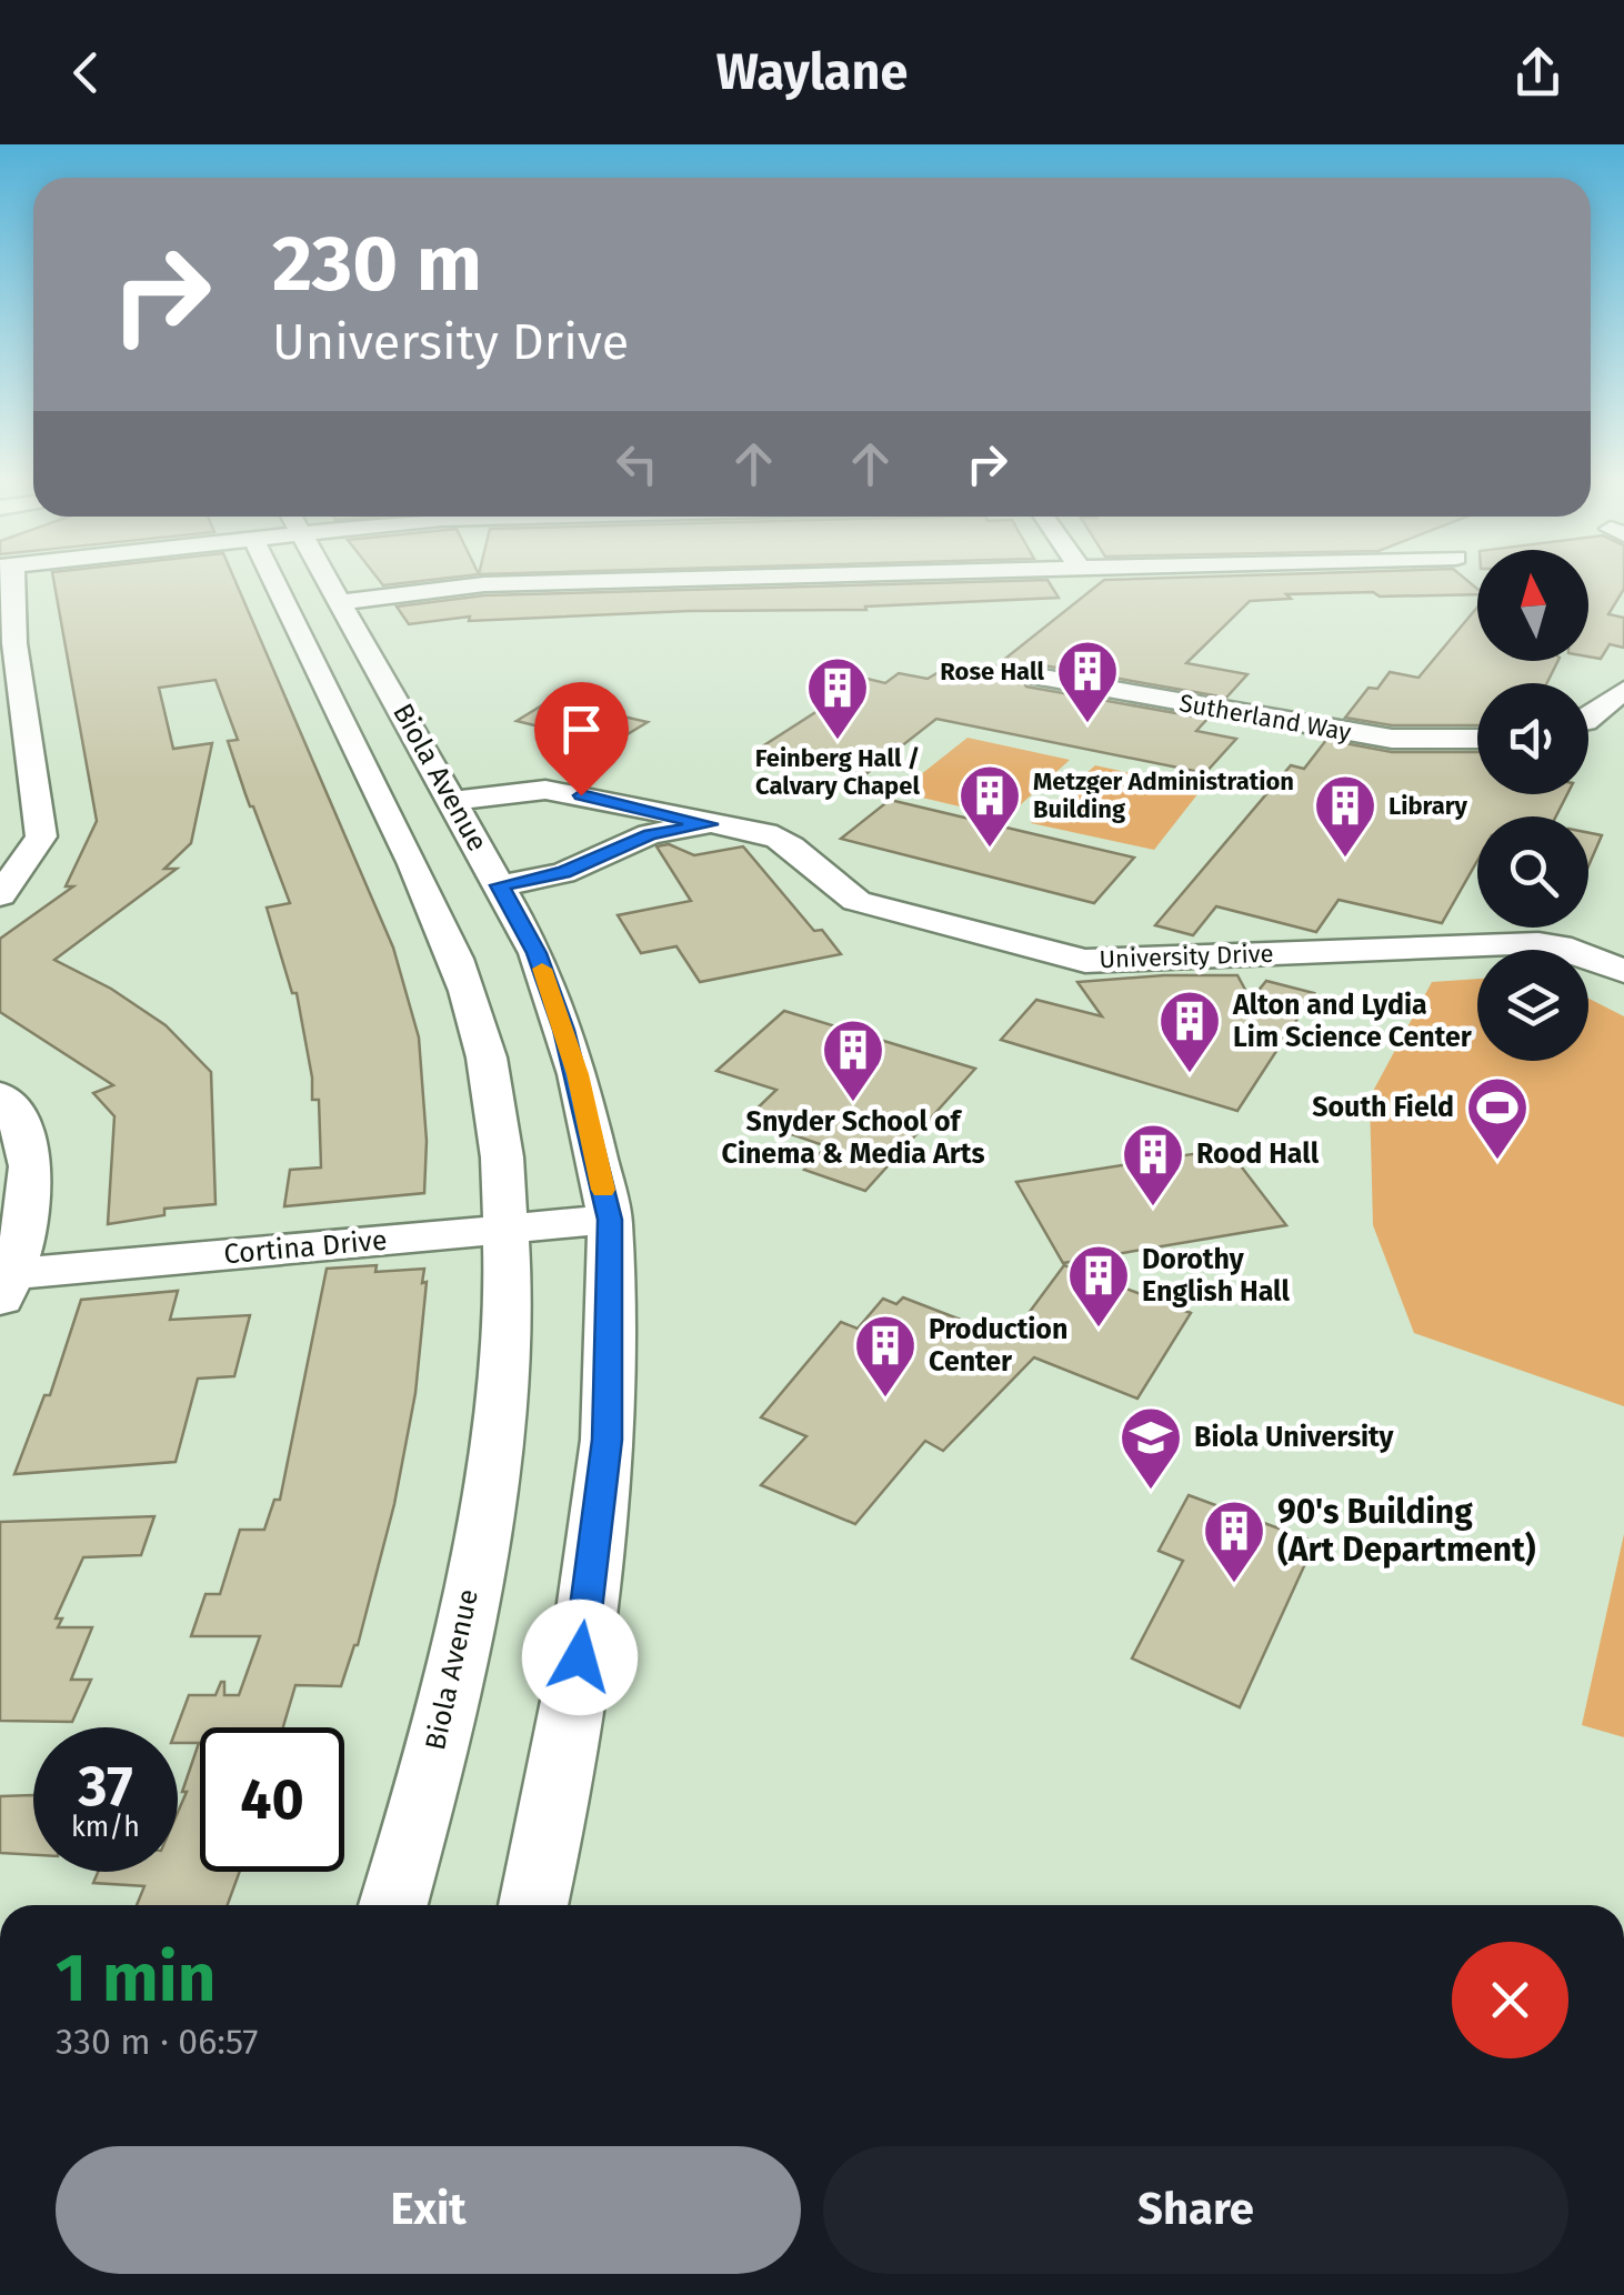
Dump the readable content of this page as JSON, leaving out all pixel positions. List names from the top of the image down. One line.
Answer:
{"streets":{"street":["Sutherland Way","Biola Avenue","University Drive","Cortina Drive"]},"crossings":[["Biola Avenue","University Drive"],["Biola Avenue","Cortina Drive"]],"places":{"building":["Rose Hall","Feinberg Hall / Calvary Chapel","Metzger Administration Building","Library","Alton and Lydia Lim Science Center","Snyder School of Cinema & Media Arts","Rood Hall","Dorothy English Hall","Production Center","90's Building (Art Department)"],"sports":["South Field"],"school or university":["Biola University"]},"north":"top","page":{"header":"Waylane","turn":["230 m","University Drive"],"speed":"37 km/h","limit":"40","heading":["1 min","330 m · 06:57"],"buttons":["Exit","Share"]}}
